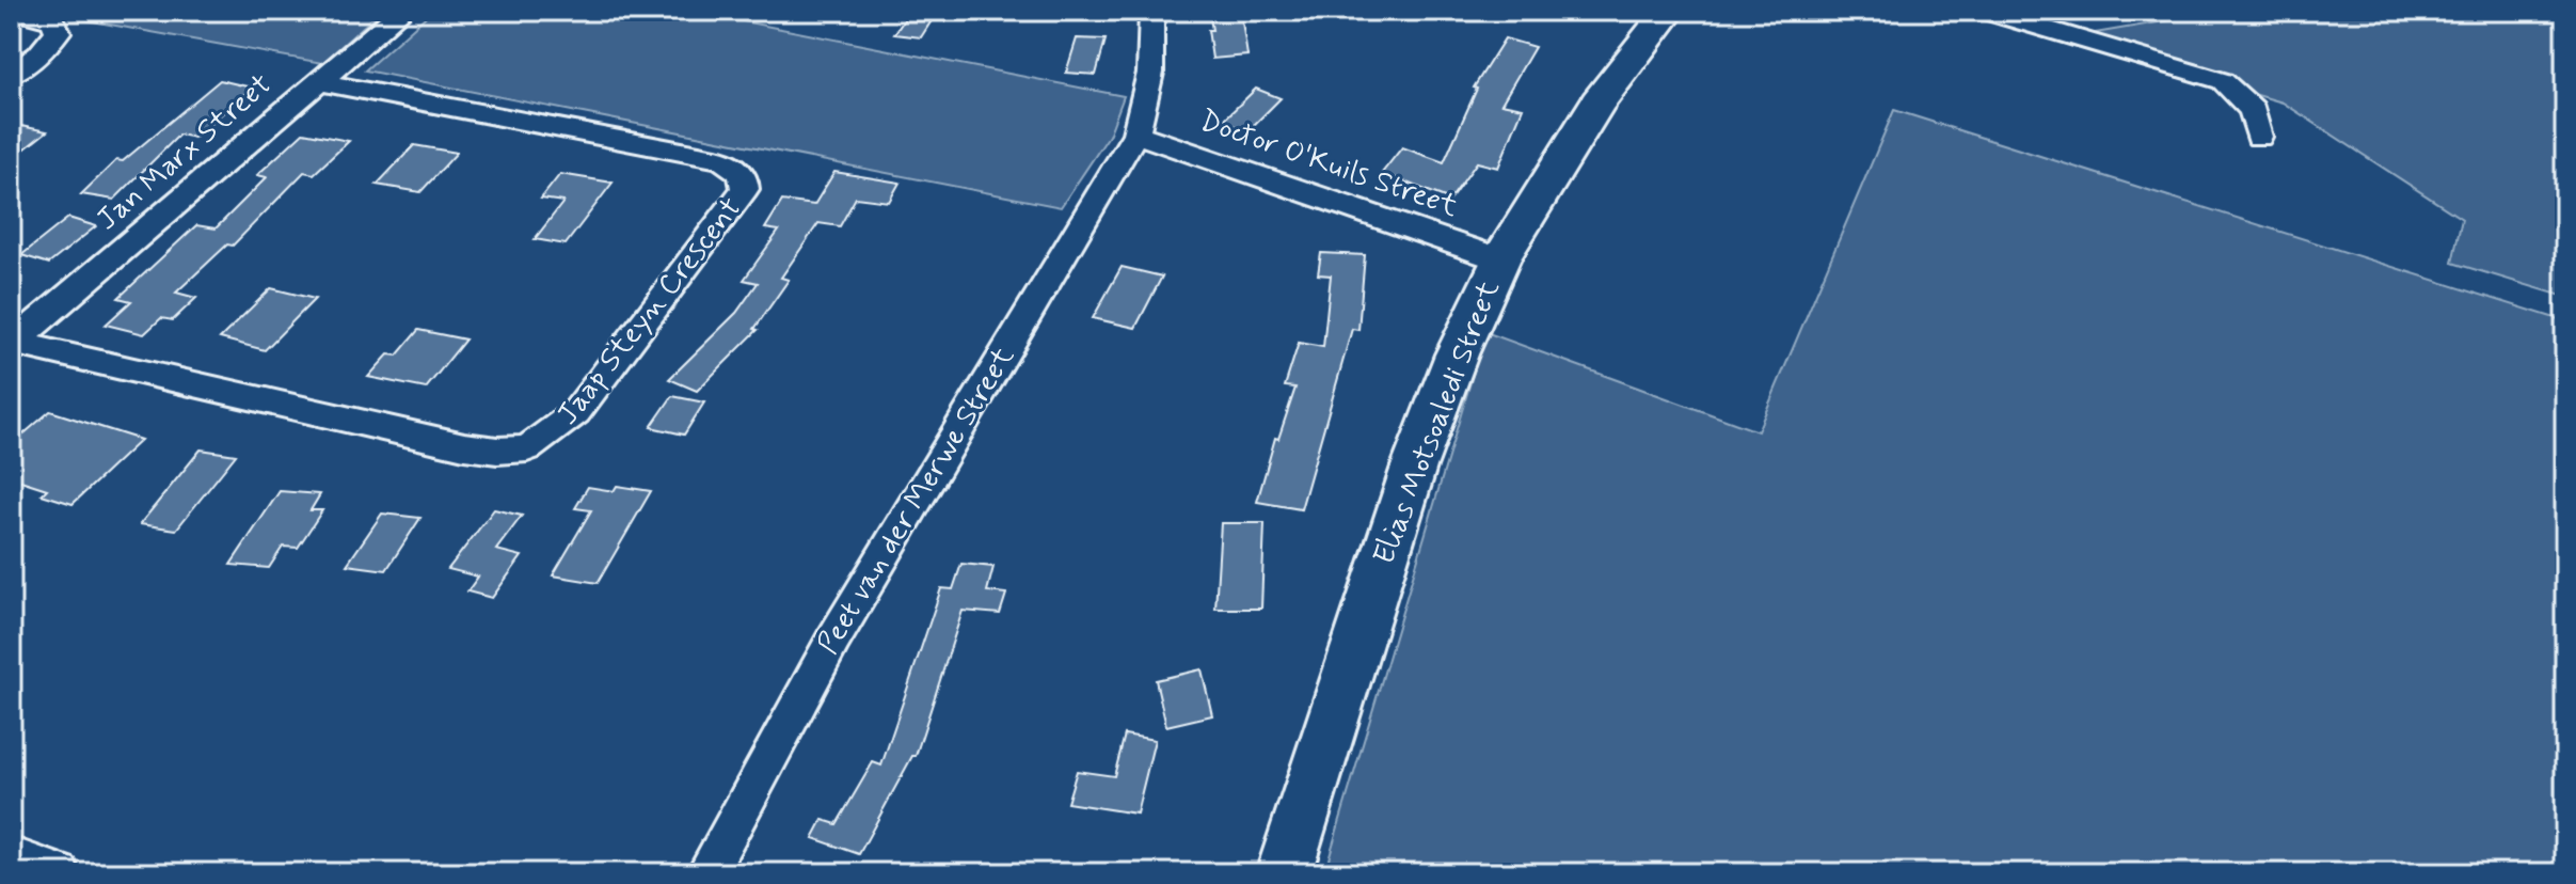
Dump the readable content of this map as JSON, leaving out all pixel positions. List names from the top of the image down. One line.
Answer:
{"streets":{"street":["Jan Marx Street","Doctor O'Kuils Street","Jaap Steyn Crescent","Elias Motsoaledi Street","Peet van der Merwe Street"]},"crossings":[["Jan Marx Street","Jaap Steyn Crescent"],["Doctor O'Kuils Street","Elias Motsoaledi Street"],["Doctor O'Kuils Street","Peet van der Merwe Street"]]}
